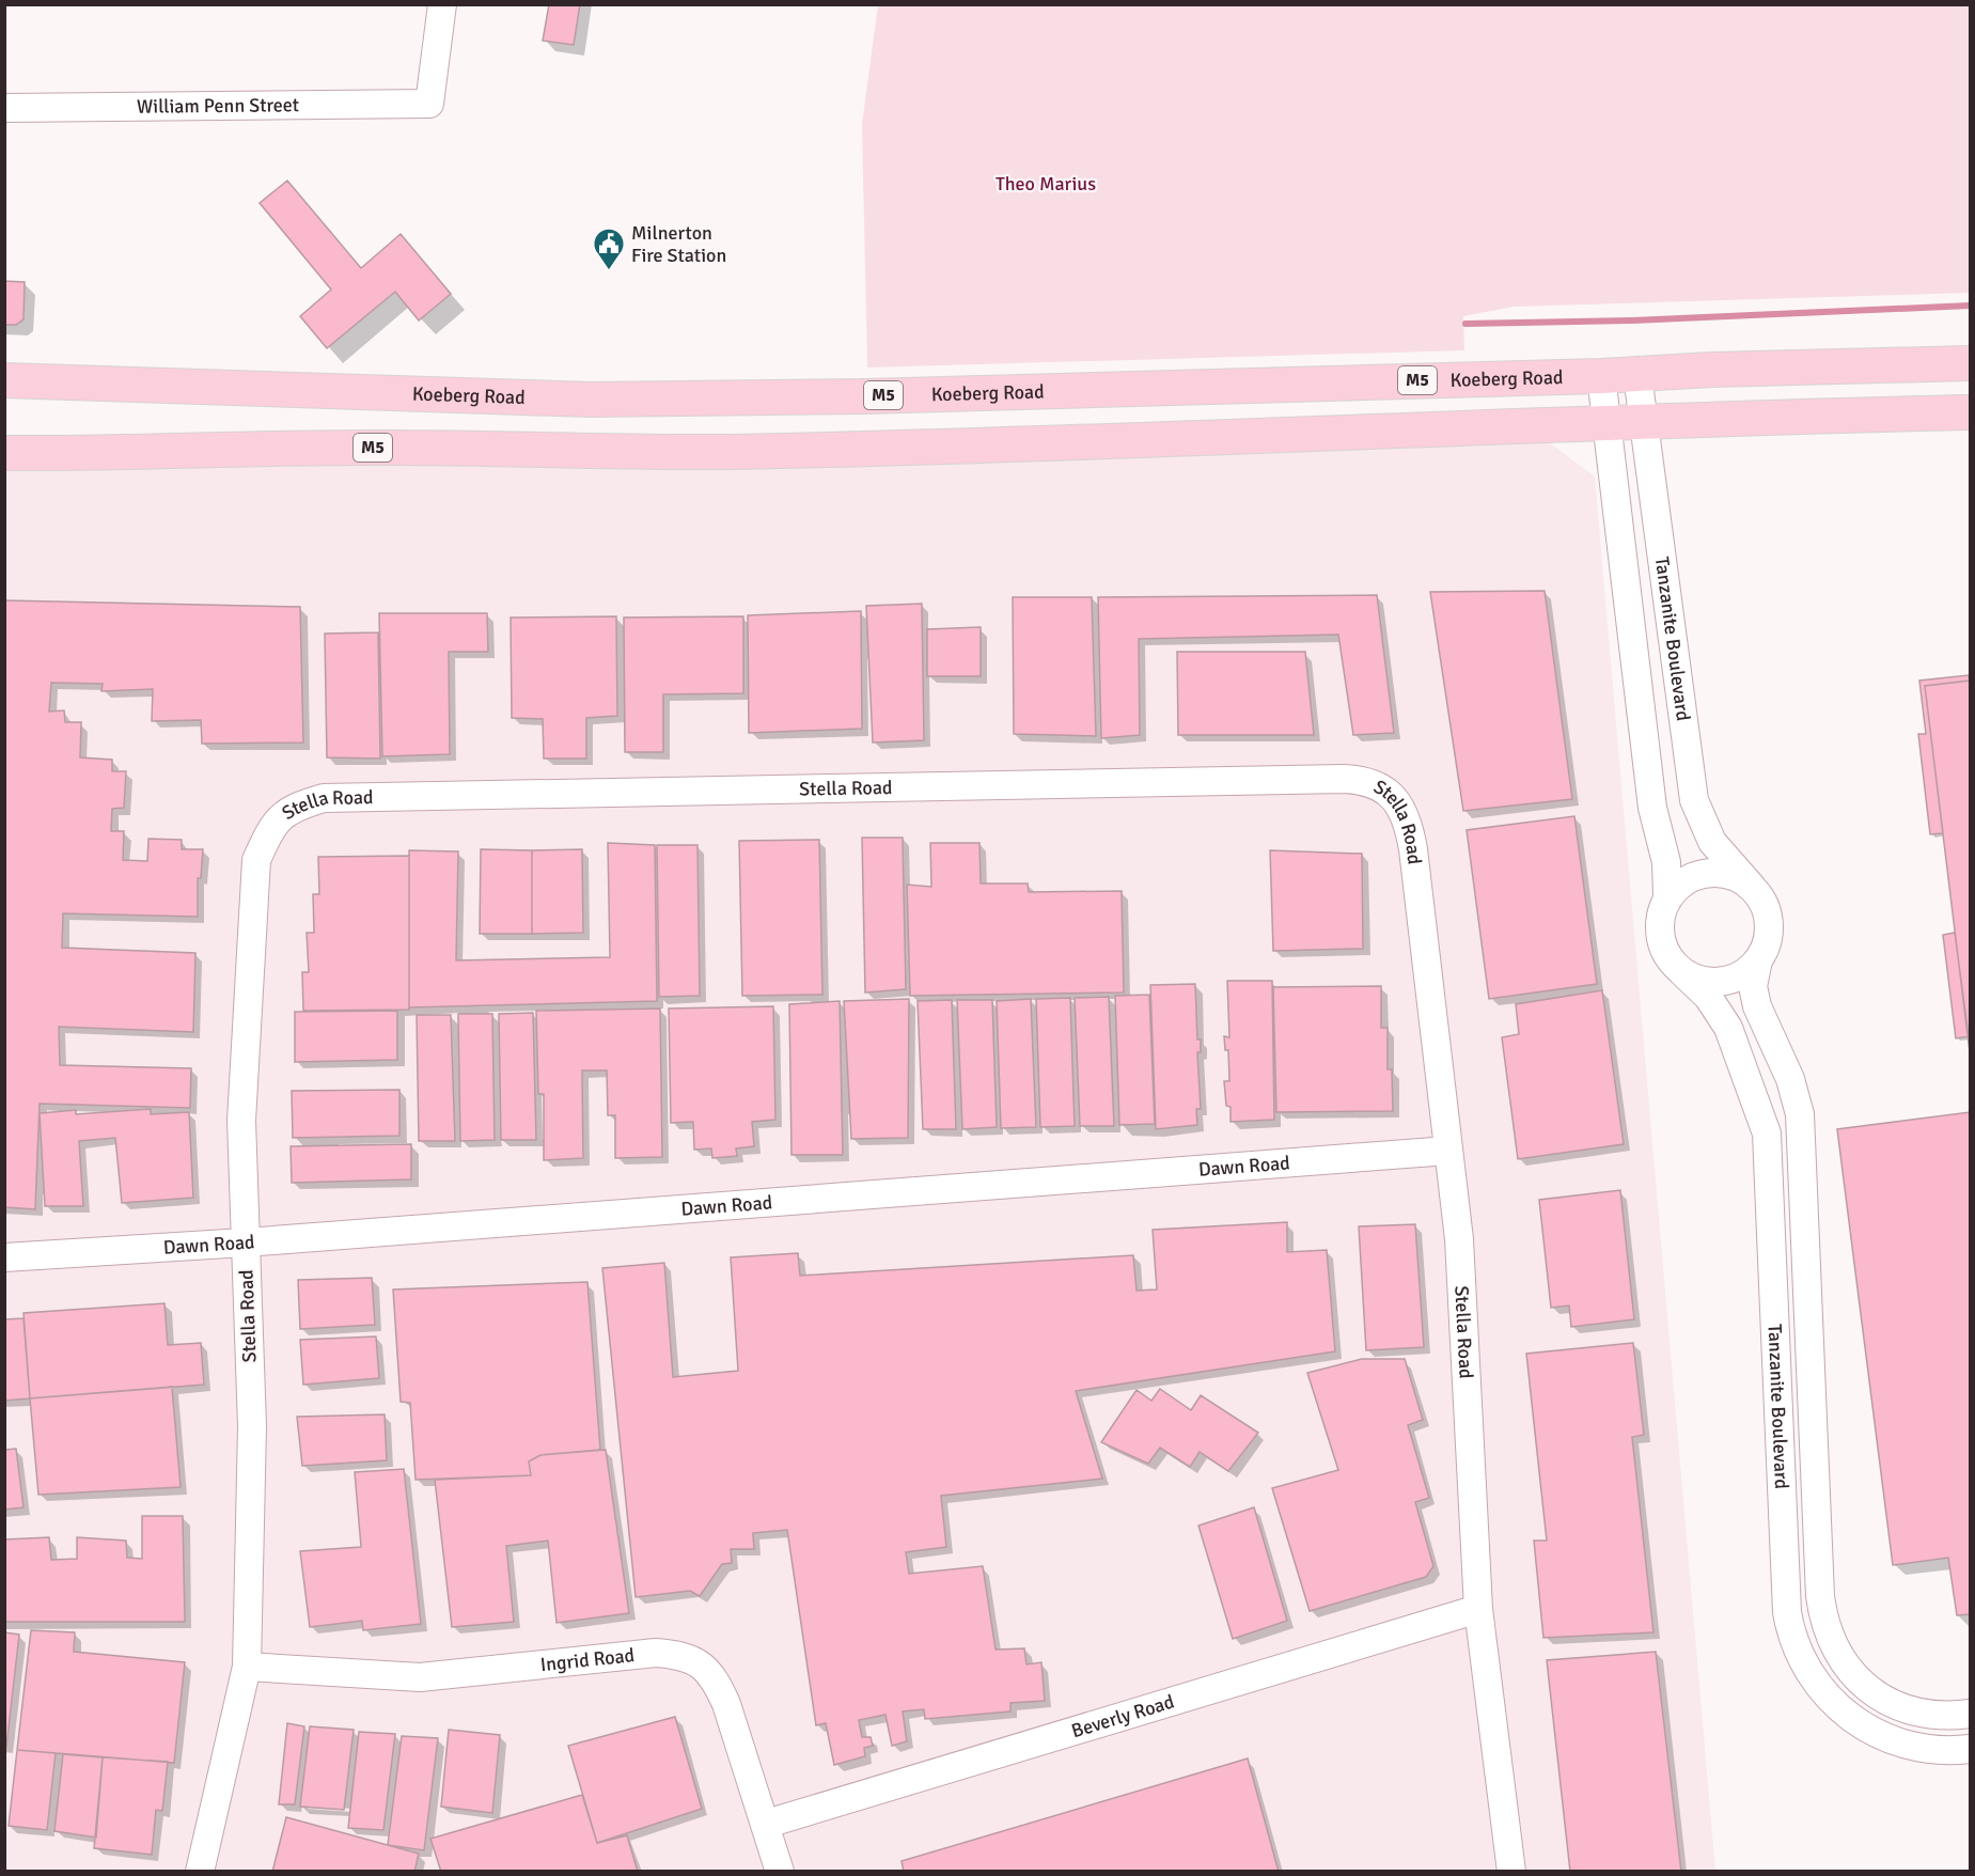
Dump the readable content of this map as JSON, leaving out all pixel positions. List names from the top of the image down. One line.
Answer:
{"streets":{"main road":["Koeberg Road","M5"],"street":["William Penn Street","Tanzanite Boulevard","Stella Road","Dawn Road","Ingrid Road","Beverly Road"]},"crossings":[["Koeberg Road","Tanzanite Boulevard"],["M5","Tanzanite Boulevard"],["Stella Road","Dawn Road"],["Stella Road","Ingrid Road"],["Stella Road","Beverly Road"],["Ingrid Road","Beverly Road"]],"parks":["Theo Marius"],"places":{"public building":["Milnerton Fire Station"]}}
